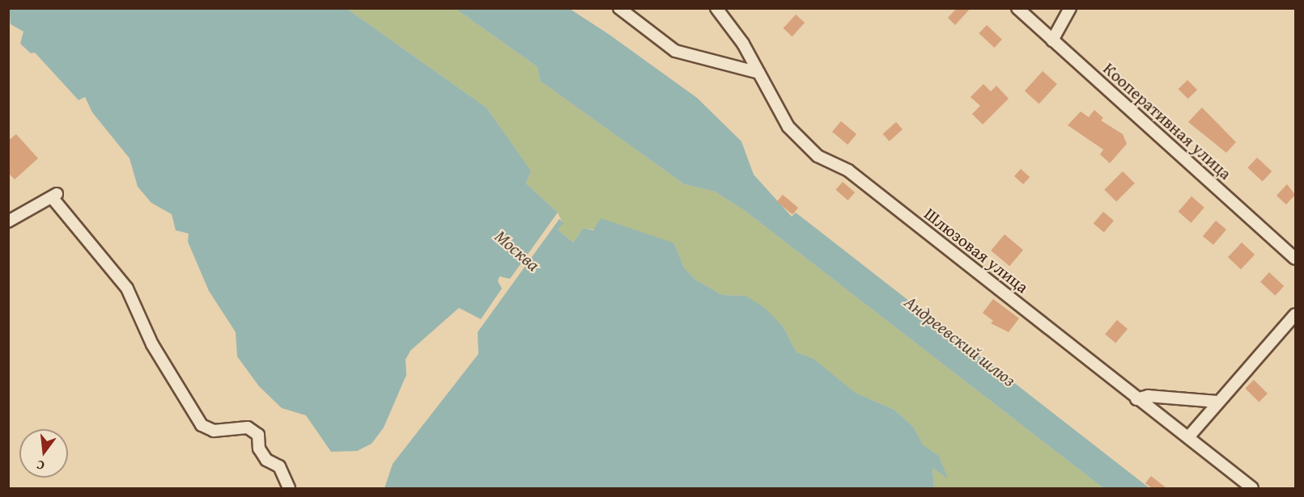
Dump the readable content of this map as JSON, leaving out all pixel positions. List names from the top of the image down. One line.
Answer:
{"streets":{"street":["Кооперативная улица","Шлюзовая улица"]},"water":["Москва","Андреевский шлюз"],"north":"bottom"}
